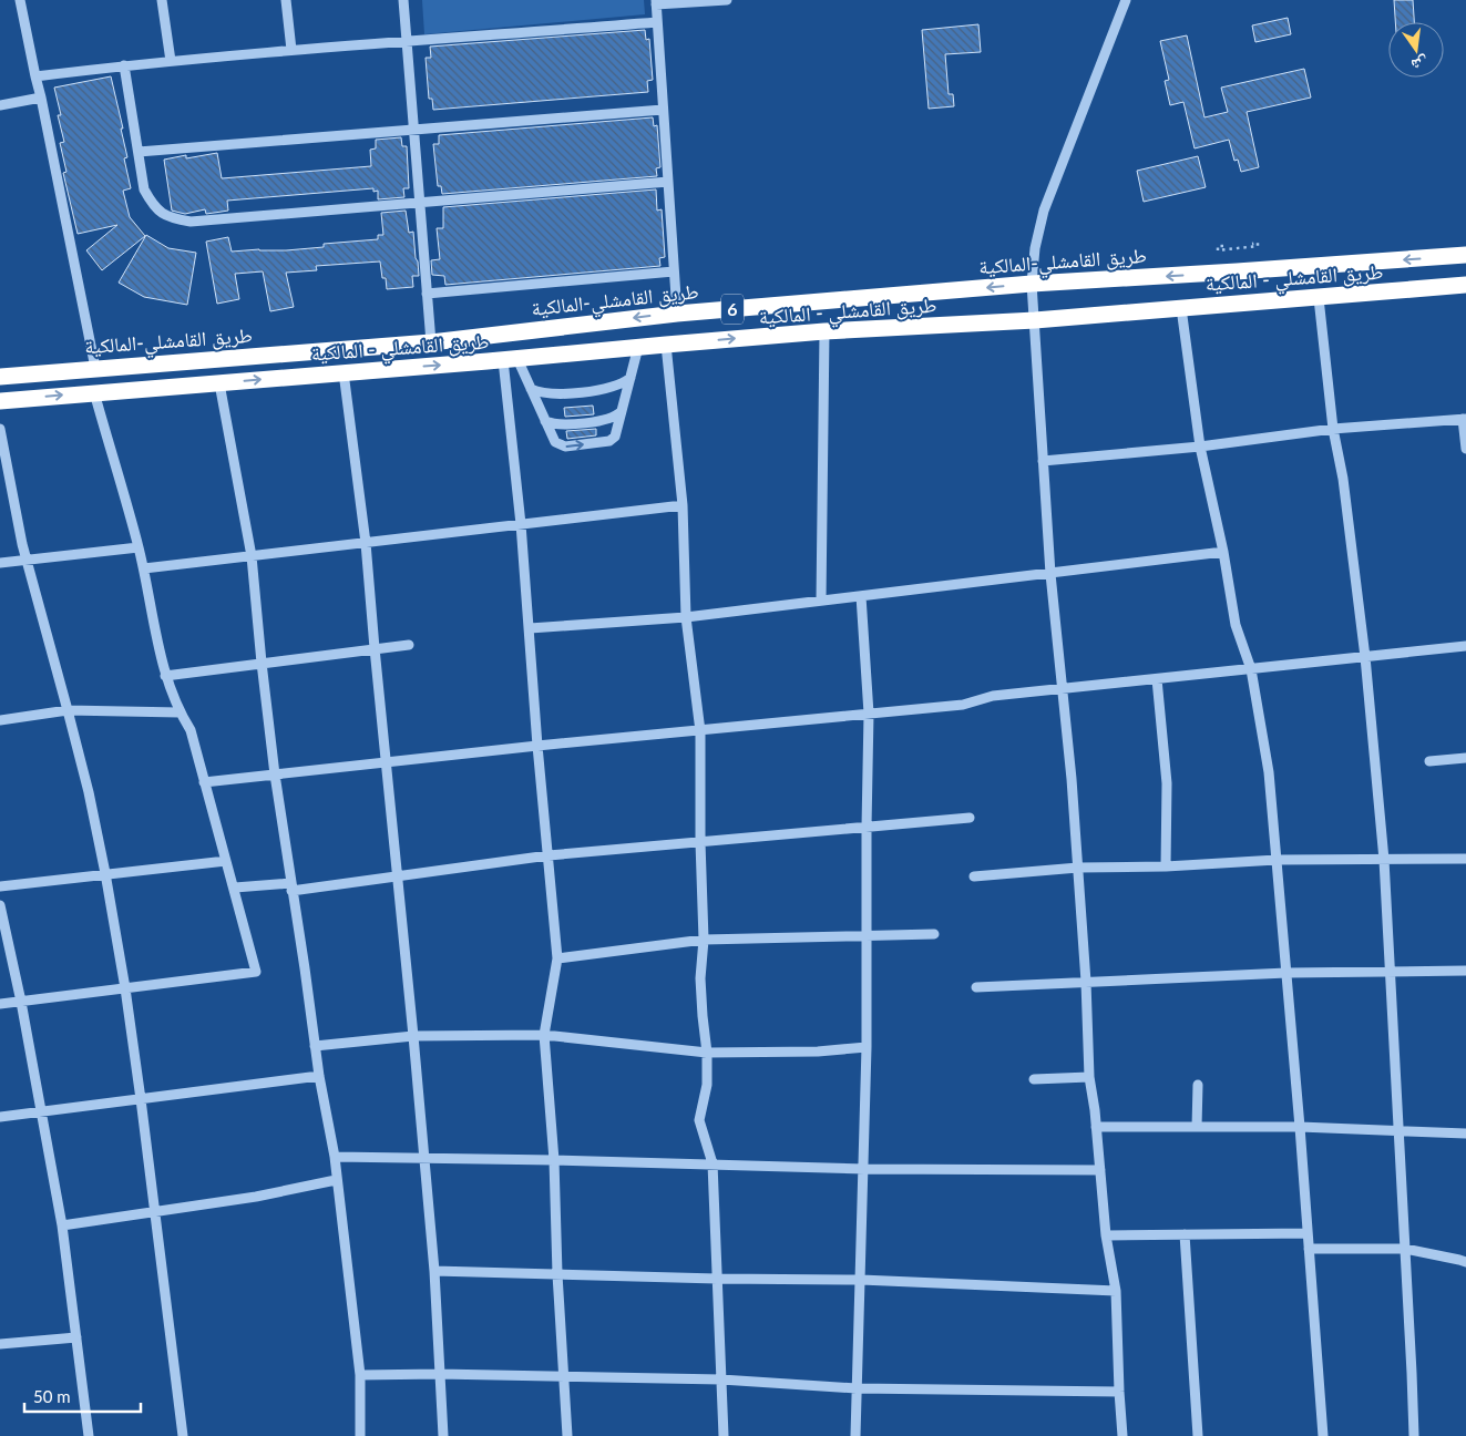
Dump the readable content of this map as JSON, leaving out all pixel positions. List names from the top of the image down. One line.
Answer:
{"streets":{"highway":["طريق القامشلي-المالكية","طريق القامشلي - المالكية","6"]},"one_way":["طريق القامشلي-المالكية"],"scale_bar":"50 m","north":"bottom"}
